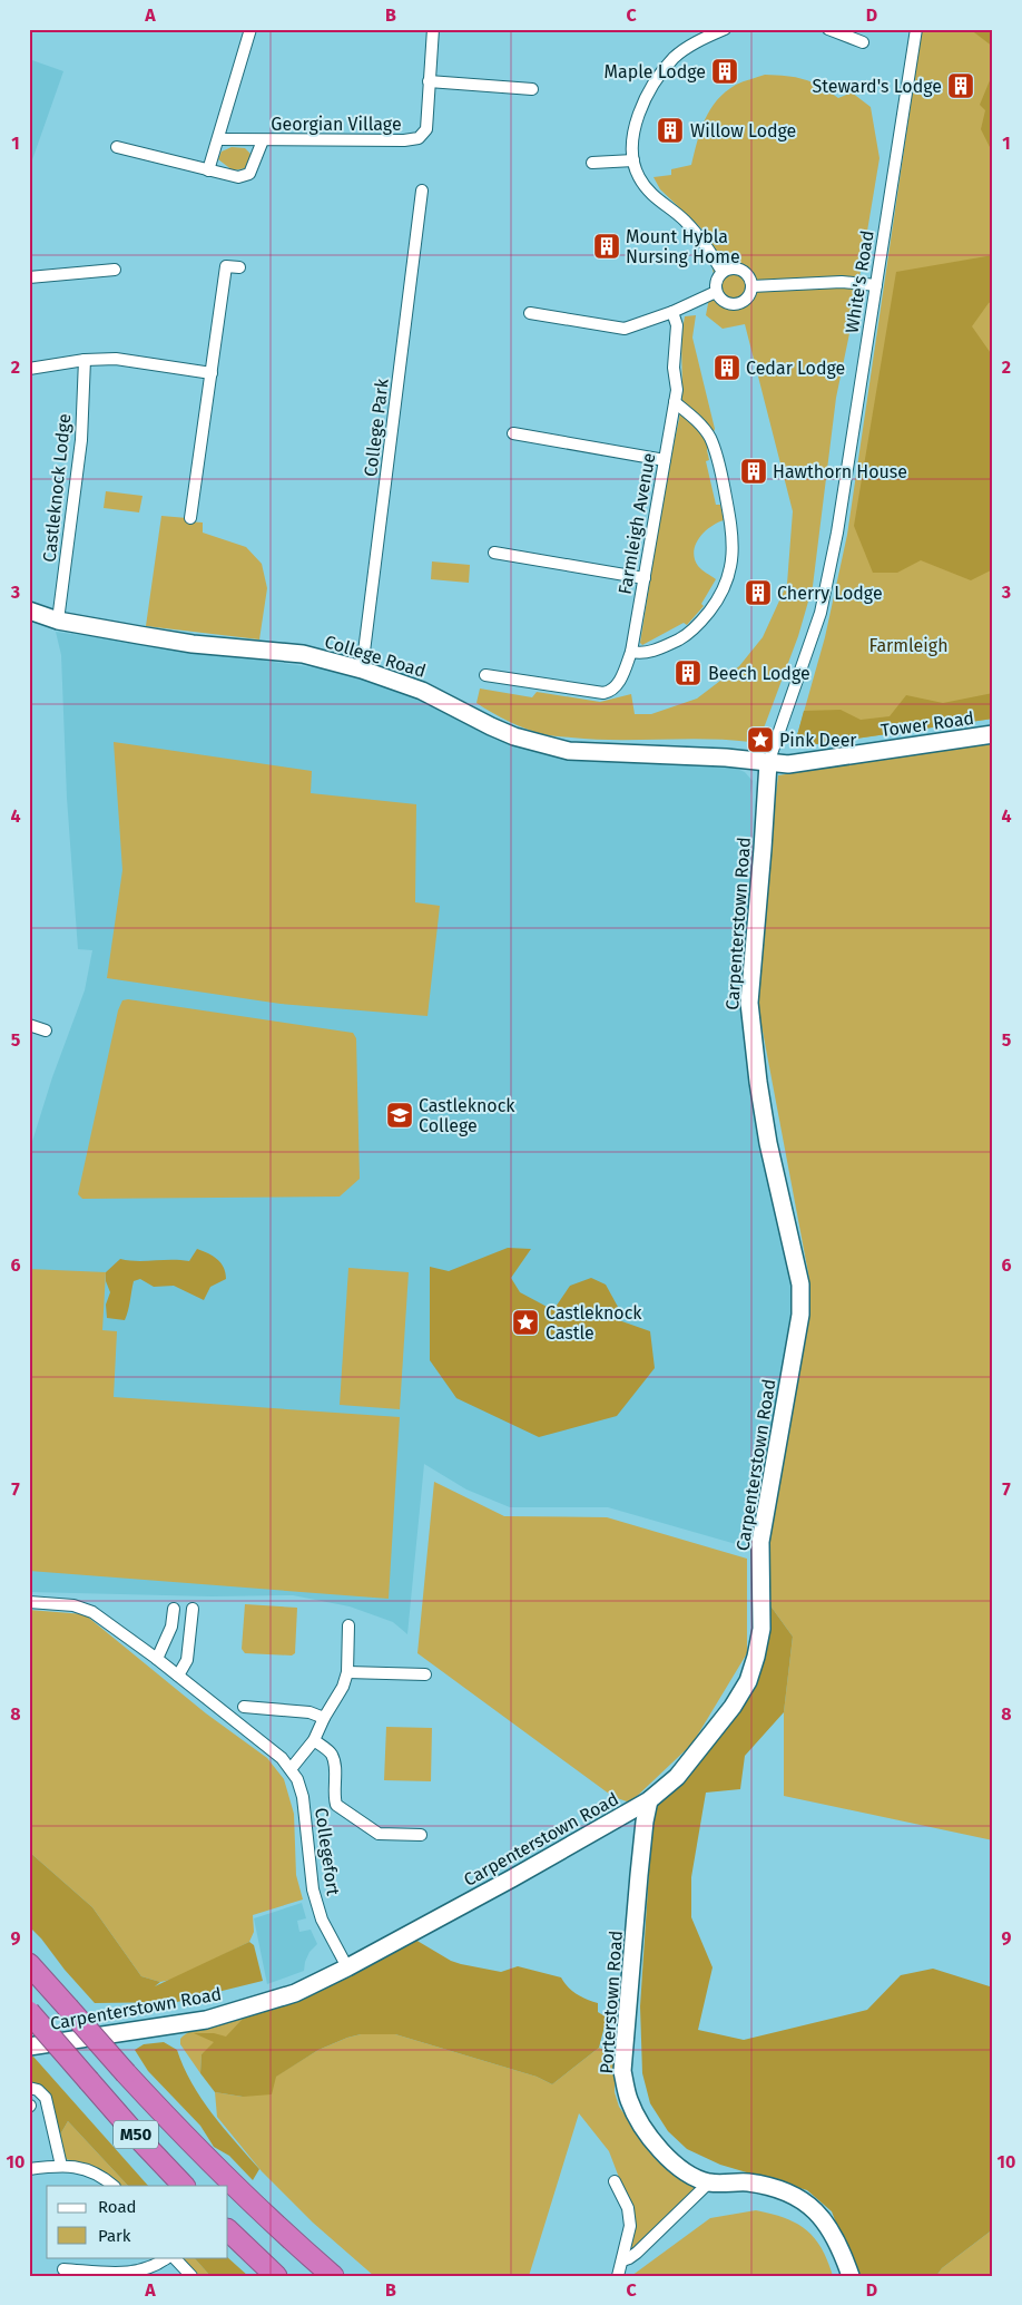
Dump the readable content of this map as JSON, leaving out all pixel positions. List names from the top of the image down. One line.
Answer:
{"streets":{"highway":["M50"],"street":["Georgian Village","White's Road","College Park","Castleknock Lodge","Farmleigh Avenue","College Road","Tower Road","Carpenterstown Road","Collegefort","Porterstown Road"]},"crossings":[["White's Road","College Road"],["White's Road","Tower Road"],["White's Road","Carpenterstown Road"],["College Park","College Road"],["Castleknock Lodge","College Road"],["College Road","Tower Road"],["College Road","Carpenterstown Road"],["Tower Road","Carpenterstown Road"],["Carpenterstown Road","Collegefort"],["Carpenterstown Road","Porterstown Road"]],"parks":["Farmleigh"],"places":{"building":["Maple Lodge","Steward's Lodge","Willow Lodge","Mount Hybla Nursing Home","Cedar Lodge","Hawthorn House","Cherry Lodge","Beech Lodge"],"place":["Pink Deer","Castleknock Castle"],"school or university":["Castleknock College"]},"legend":["Road","Park"],"grid":{"columns":["A","B","C","D"],"rows":["1","2","3","4","5","6","7","8","9","10"]}}
